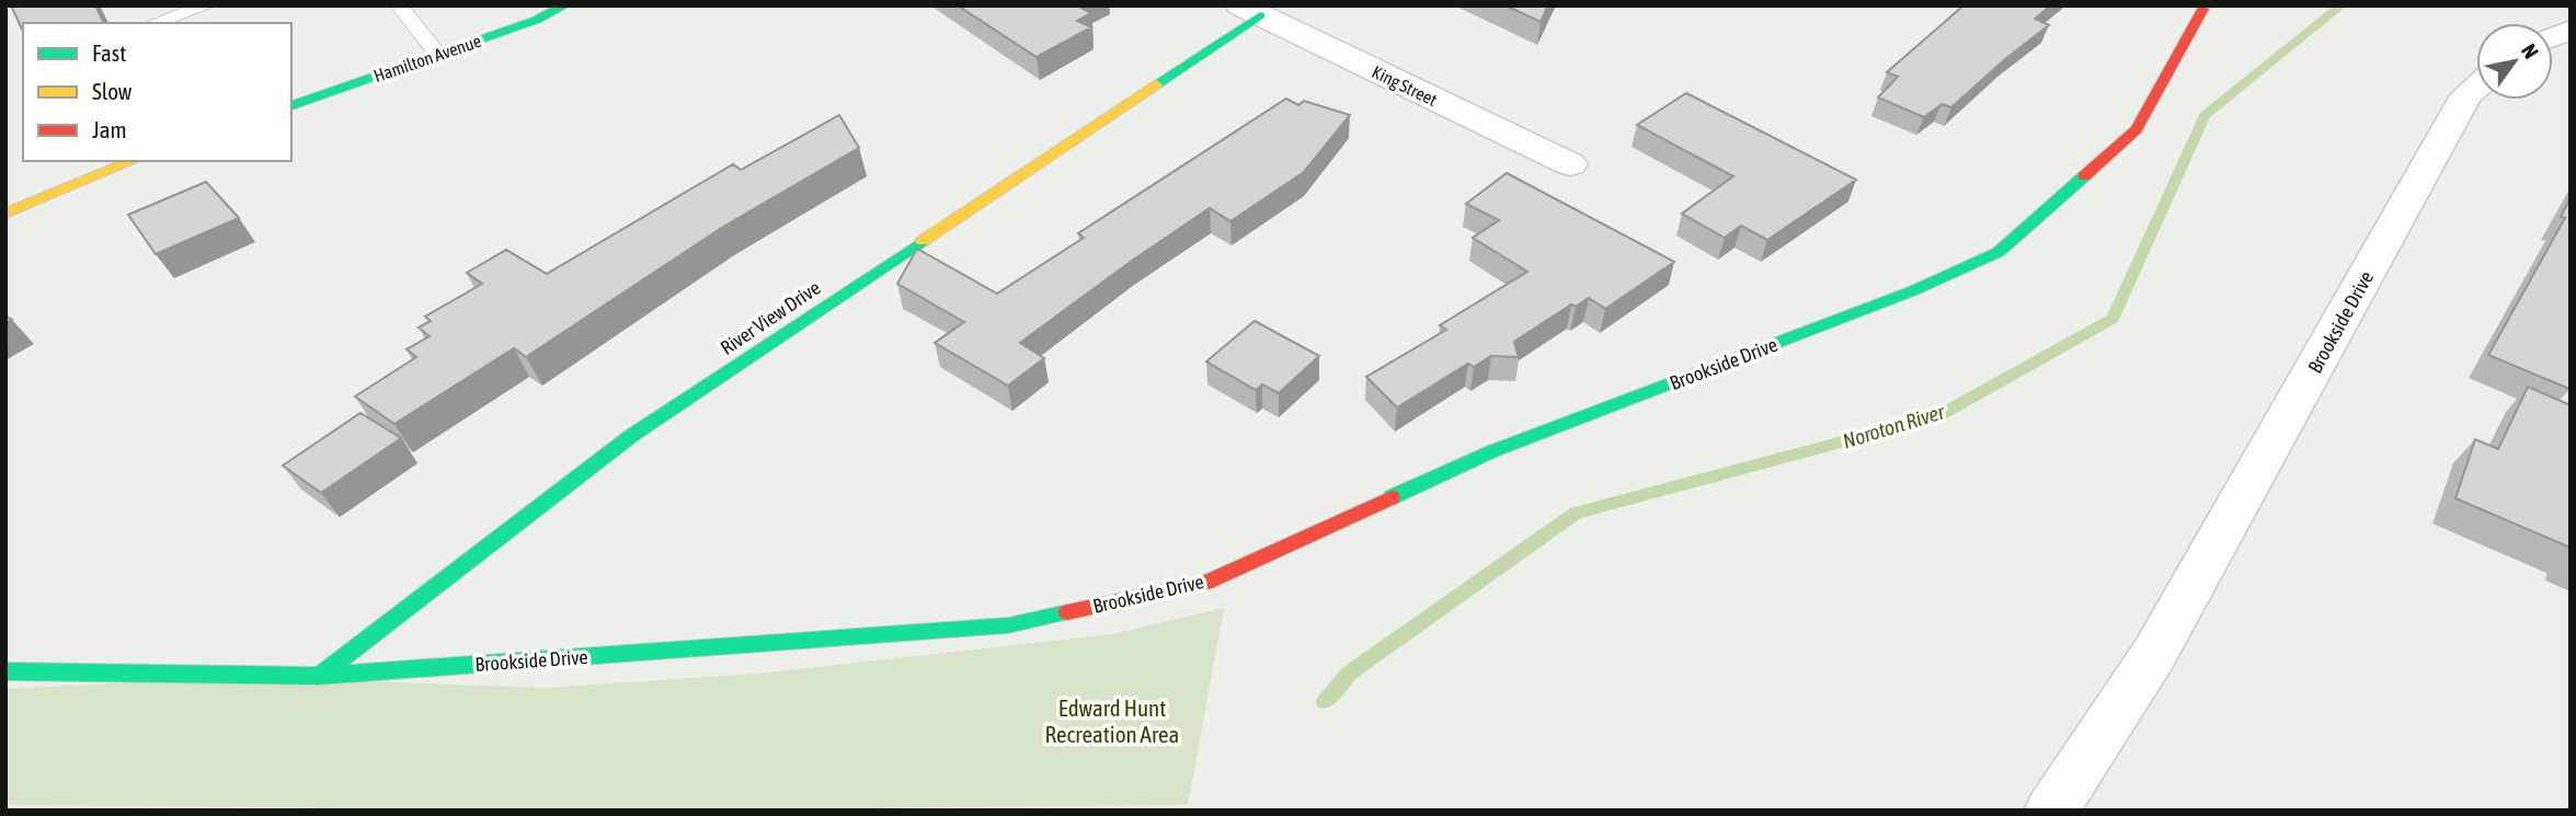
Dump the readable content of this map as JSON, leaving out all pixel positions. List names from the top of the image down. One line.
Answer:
{"streets":{"street":["Hamilton Avenue","King Street","River View Drive","Brookside Drive"]},"crossings":[["King Street","River View Drive"],["River View Drive","Brookside Drive"]],"water":["Noroton River"],"parks":["Edward Hunt Recreation Area"],"legend":["Fast","Slow","Jam"],"north":"top right"}
